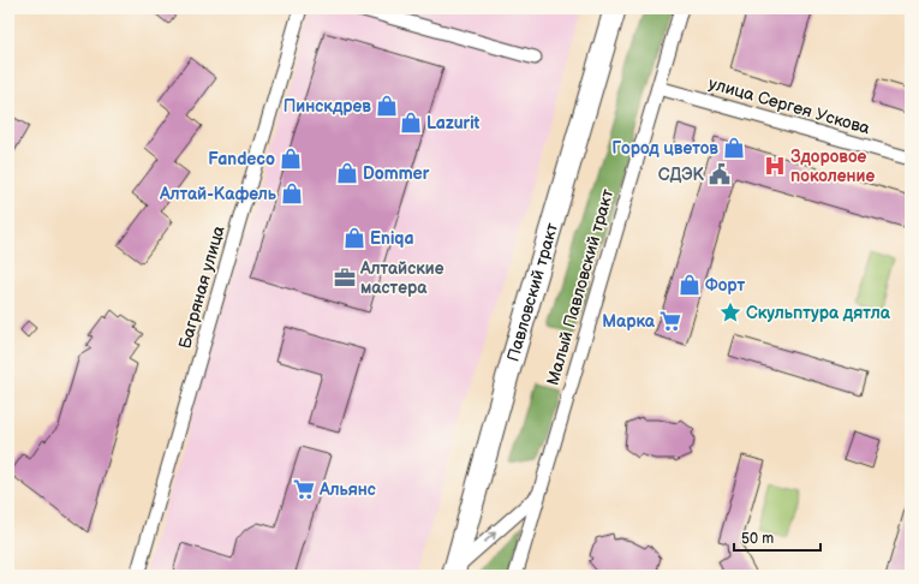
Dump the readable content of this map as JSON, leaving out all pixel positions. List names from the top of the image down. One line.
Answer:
{"streets":{"main road":["Павловский тракт"],"street":["улица Сергея Ускова","Багряная улица","Малый Павловский тракт"]},"crossings":[["улица Сергея Ускова","Малый Павловский тракт"]],"places":{"shop":["Пинскдрев","Lazurit","Город цветов","Fandeco","Dommer","Алтай-Кафель","Eniqa","Форт"],"hospital":["Здоровое поколение"],"public building":["СДЭК"],"office":["Алтайские мастера"],"place":["Скульптура дятла"],"supermarket":["Марка","Альянс"]},"scale_bar":"50 m"}
